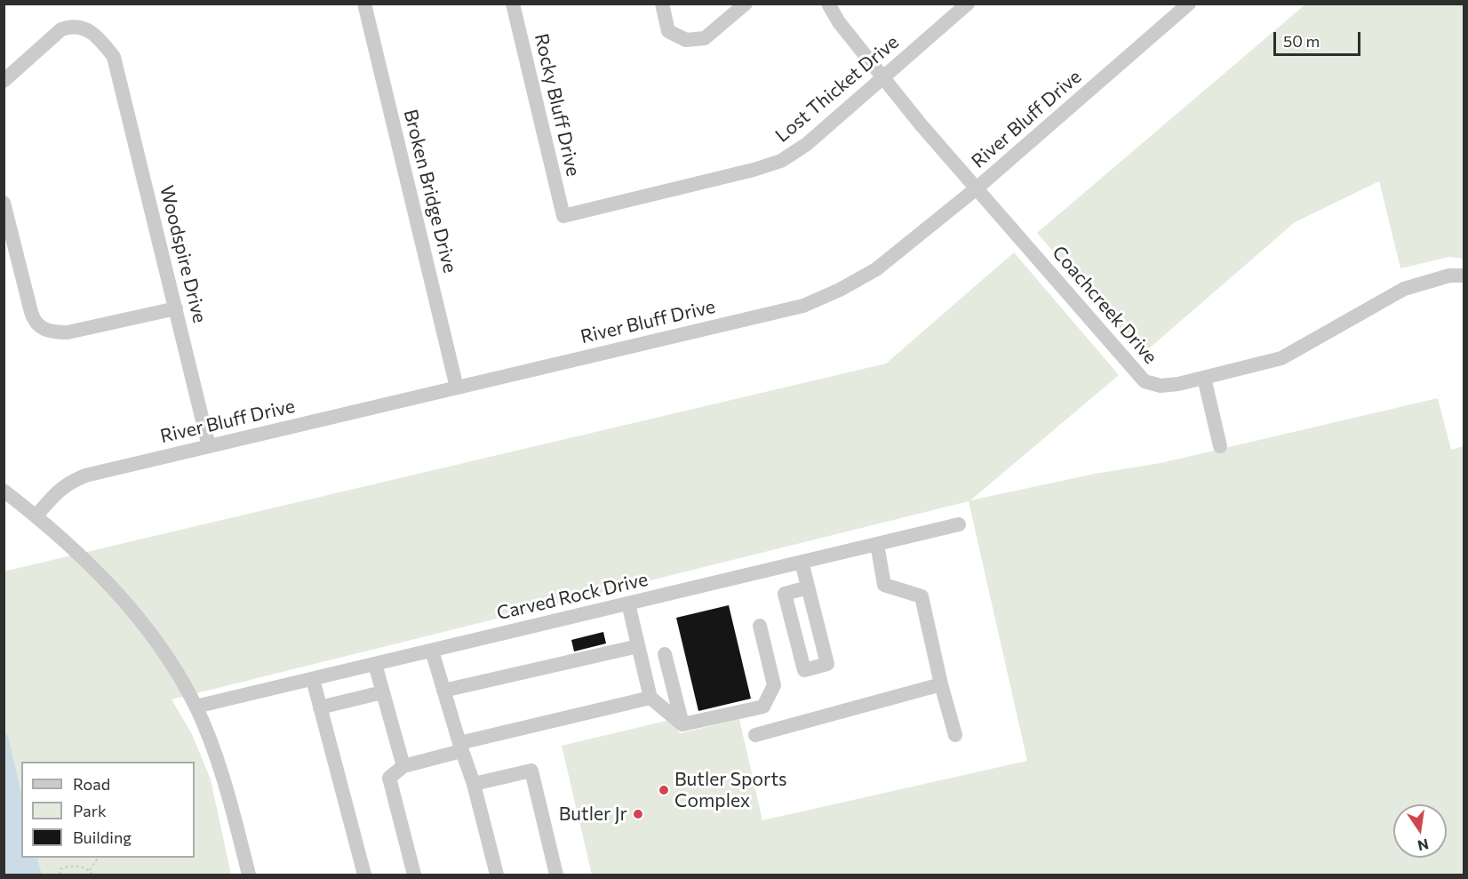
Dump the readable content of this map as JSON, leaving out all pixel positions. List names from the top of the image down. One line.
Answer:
{"streets":{"street":["Lost Thicket Drive","Rocky Bluff Drive","River Bluff Drive","Broken Bridge Drive","Woodspire Drive","Coachcreek Drive","Carved Rock Drive"]},"crossings":[["Lost Thicket Drive","Rocky Bluff Drive"],["Lost Thicket Drive","Coachcreek Drive"],["River Bluff Drive","Broken Bridge Drive"],["River Bluff Drive","Woodspire Drive"],["River Bluff Drive","Coachcreek Drive"]],"places":["Butler Sports Complex","Butler Jr"],"legend":["Road","Park","Building"],"scale_bar":"50 m","north":"bottom"}
